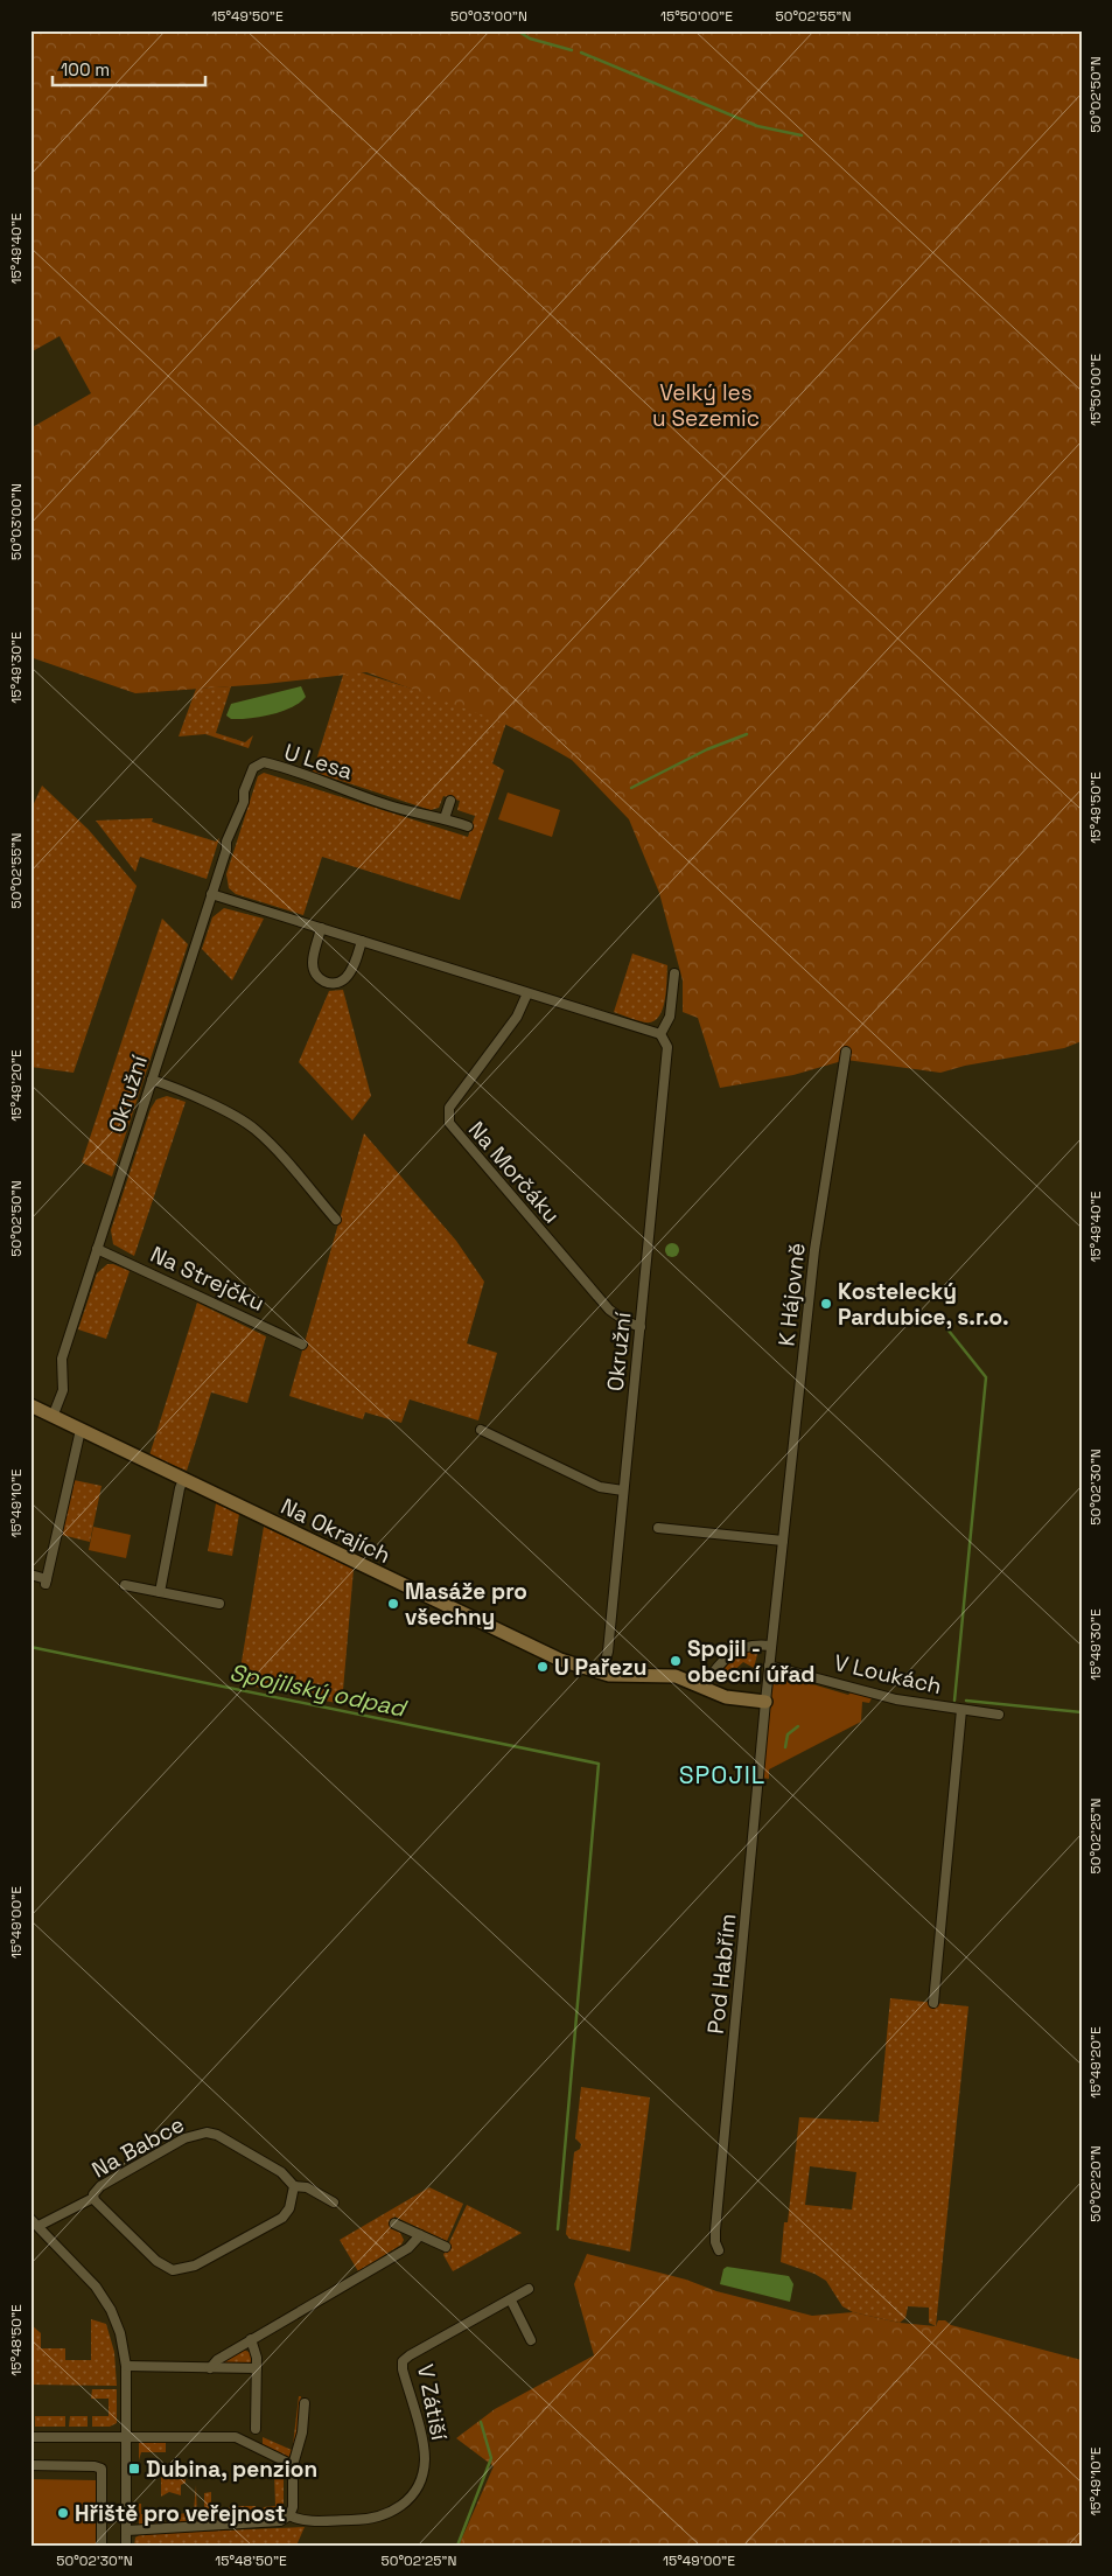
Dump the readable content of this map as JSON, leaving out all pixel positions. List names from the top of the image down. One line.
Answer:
{"streets":{"street":["U Lesa","Okružní","Na Morčáku","Na Strejčku","K Hájovně","Na Okrajích","V Loukách","Pod Habřím","Na Babce","V Zátiší"]},"crossings":[["U Lesa","Okružní"],["Okružní","Na Morčáku"],["Okružní","Na Strejčku"],["Okružní","Na Okrajích"],["K Hájovně","Na Okrajích"],["K Hájovně","V Loukách"],["K Hájovně","Pod Habřím"],["Na Okrajích","Pod Habřím"]],"districts":["SPOJIL"],"water":["Spojilský odpad"],"parks":["Velký les u Sezemic"],"places":{"other":["Kostelecký Pardubice, s.r.o.","Masáže pro všechny","Spojil - obecní úřad","U Pařezu","Hřiště pro veřejnost"],"transit":["Dubina, penzion"]},"scale_bar":"100 m","coordinates":["15°49'50\"E","50°03'00\"N","15°50'00\"E","50°02'55\"N","50°02'50\"N","15°49'40\"E","15°49'30\"E","15°49'20\"E","50°02'30\"N","15°49'10\"E","50°02'25\"N","15°49'00\"E","50°02'20\"N","15°48'50\"E"]}
